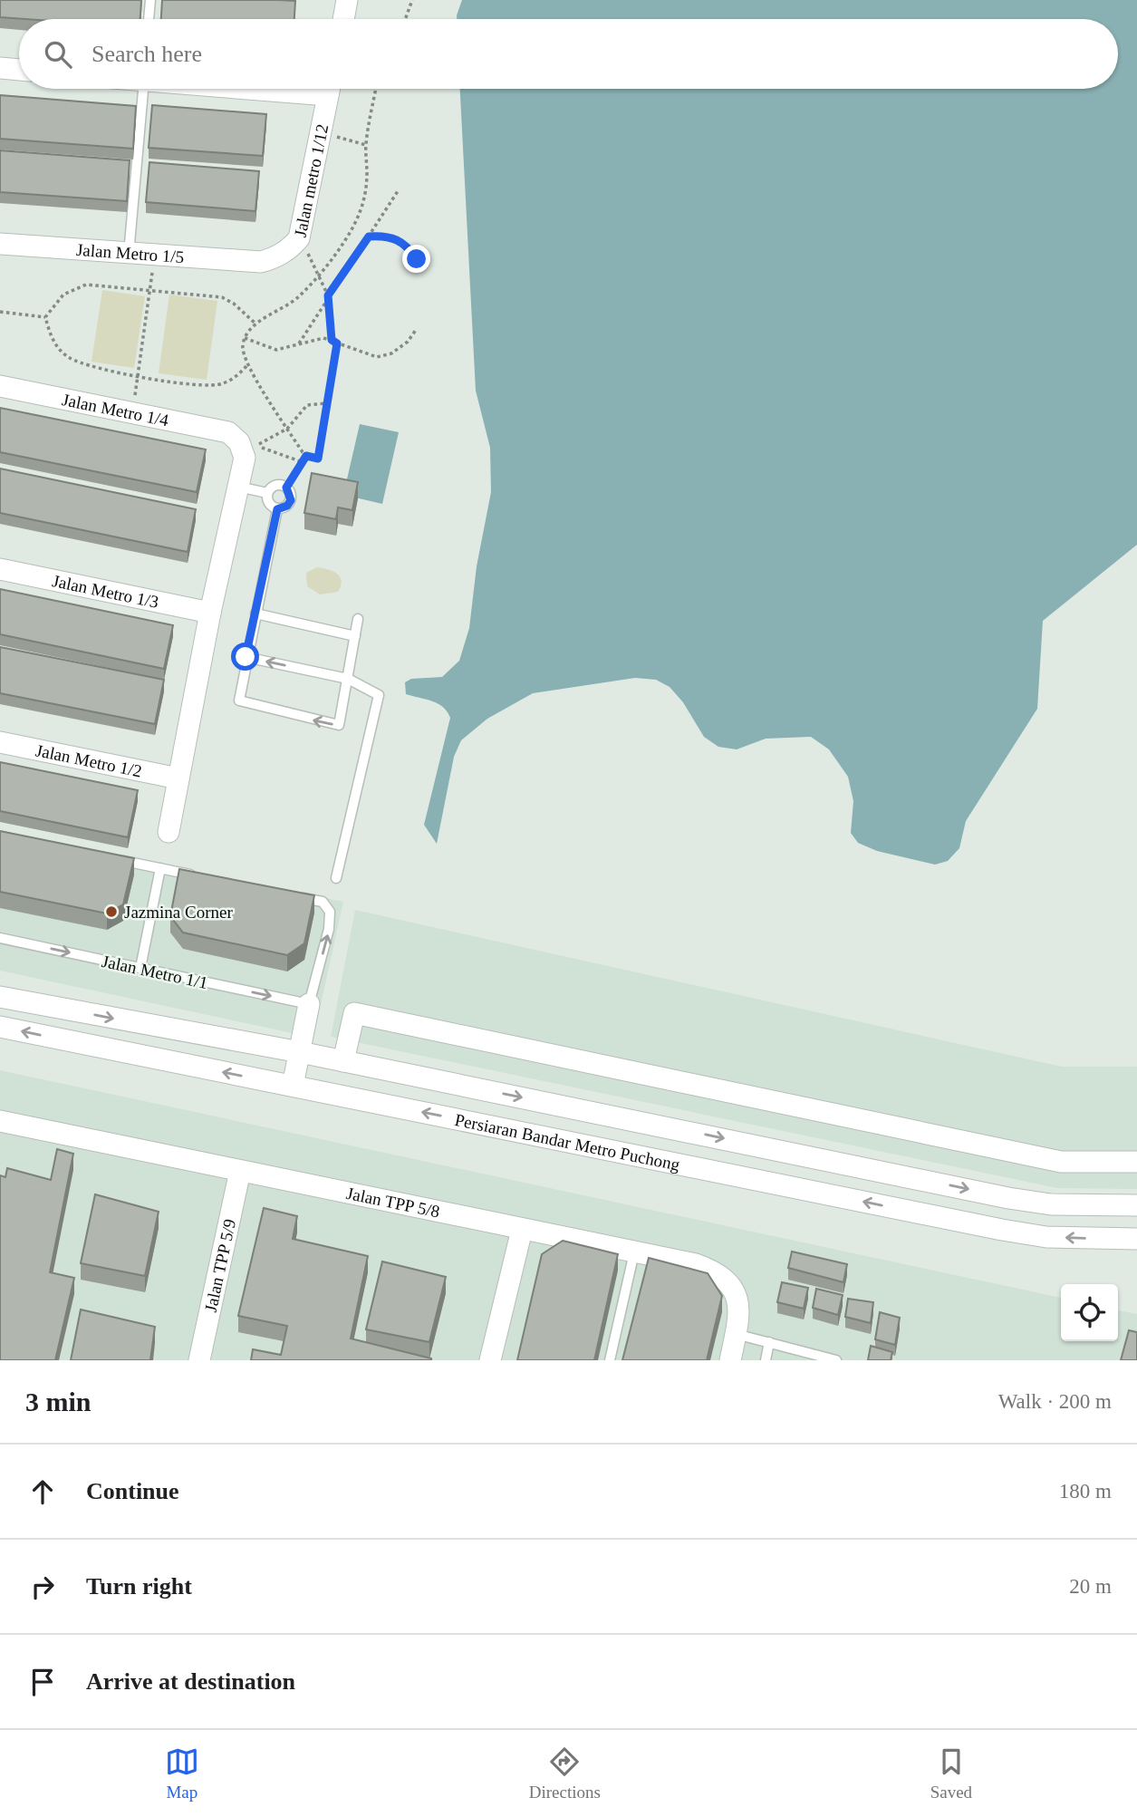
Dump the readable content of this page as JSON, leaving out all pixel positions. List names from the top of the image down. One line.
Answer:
{"streets":{"street":["Jalan metro 1/12","Jalan Metro 1/5","Jalan Metro 1/4","Jalan Metro 1/3","Jalan Metro 1/2","Persiaran Bandar Metro Puchong","Jalan TPP 5/8","Jalan TPP 5/9"],"lane":["Jalan Metro 1/1"]},"crossings":[["Jalan metro 1/12","Jalan Metro 1/5"],["Jalan TPP 5/8","Jalan TPP 5/9"]],"one_way":["Jalan Metro 1/1"],"places":["Jazmina Corner"],"page":{"search":"Search here","heading":["3 min","Walk · 200 m"],"list":[["Continue","180 m"],["Turn right","20 m"],"Arrive at destination"],"nav":["Map","Directions","Saved"]}}
